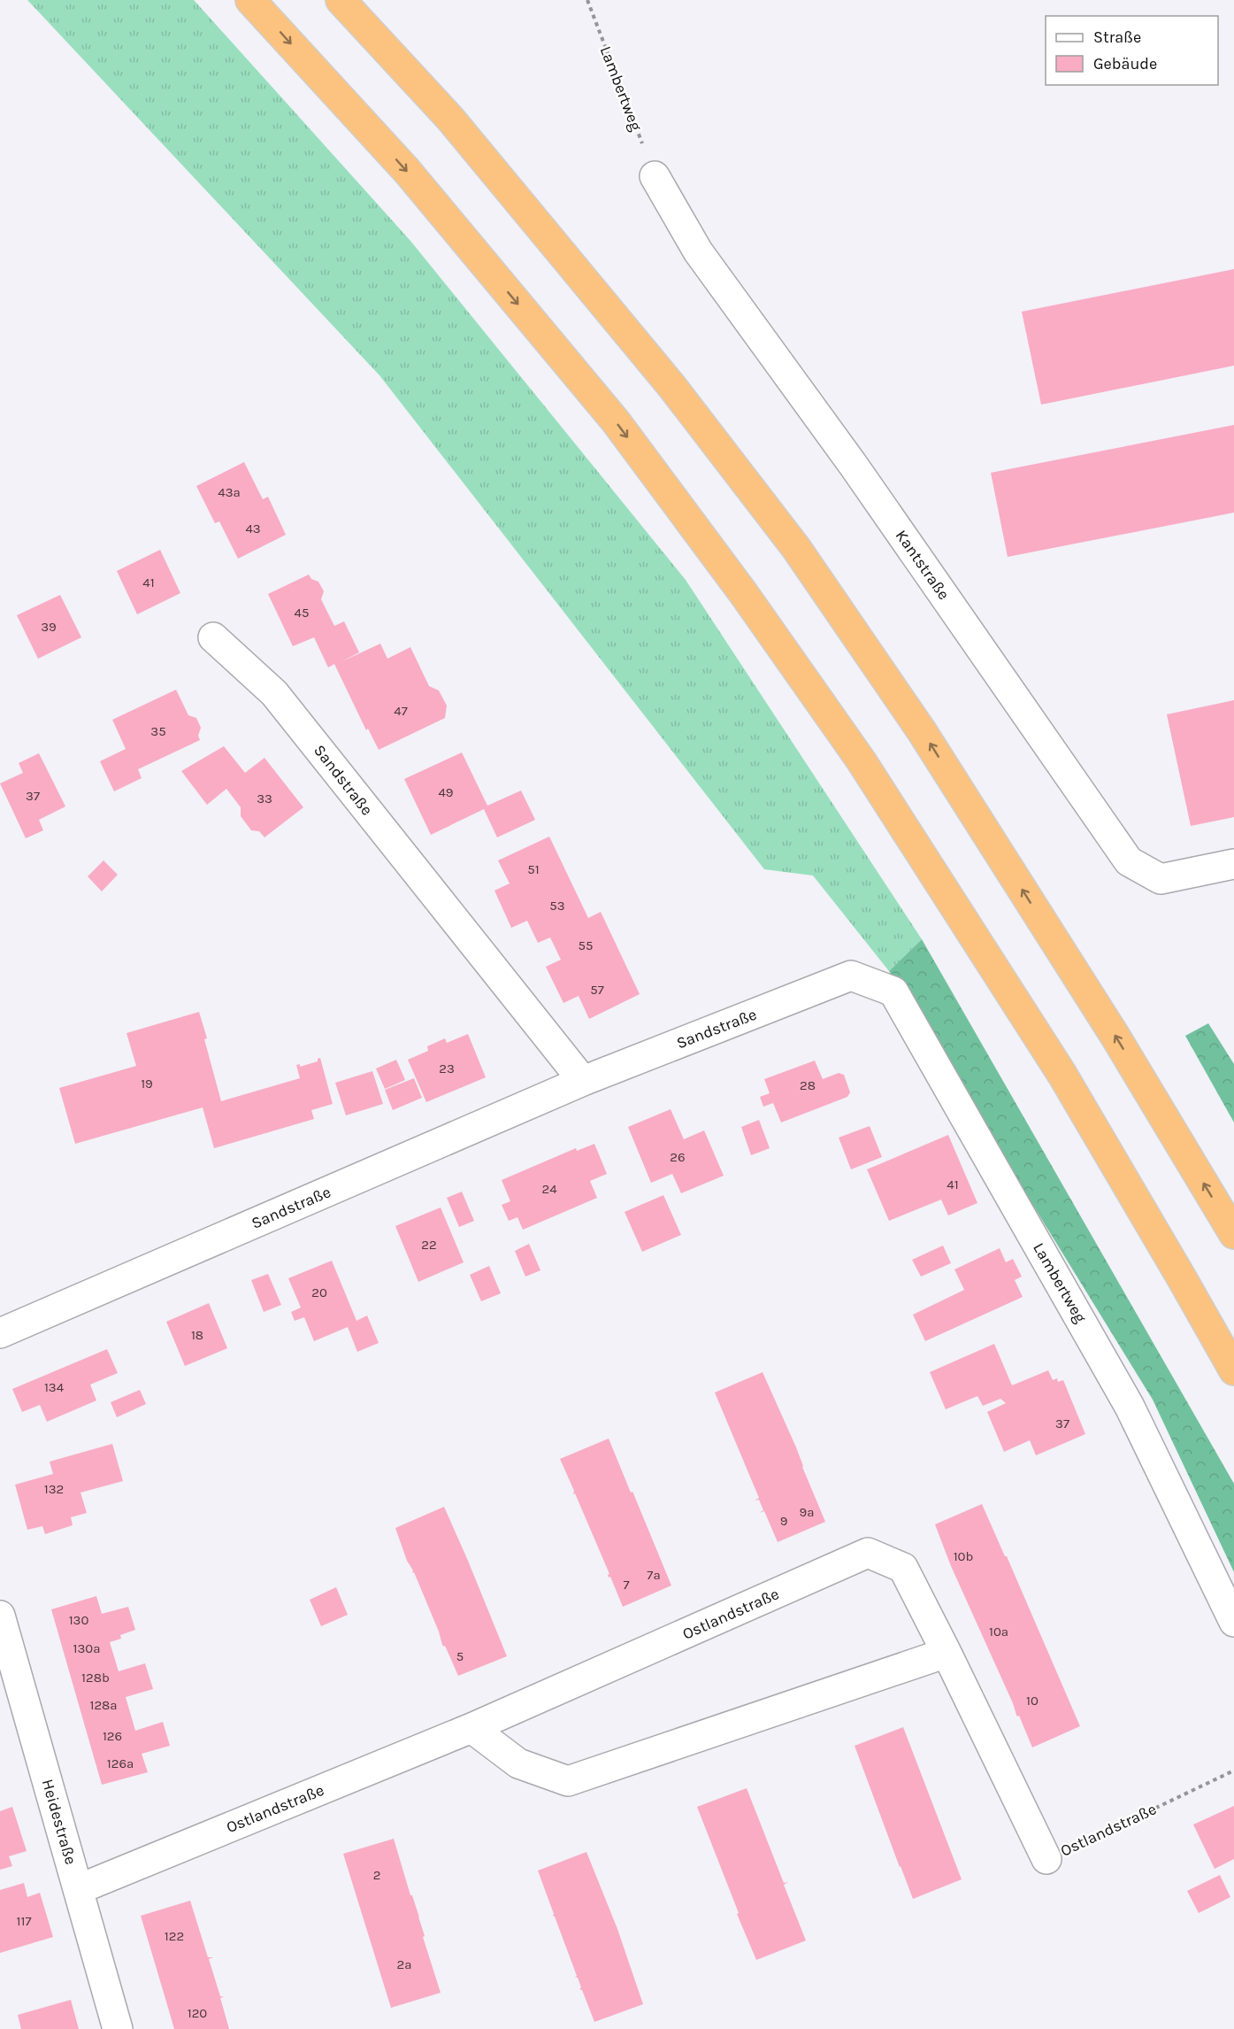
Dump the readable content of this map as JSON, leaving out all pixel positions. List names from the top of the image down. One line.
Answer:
{"streets":{"street":["Lambertweg","Kantstraße","Sandstraße","Ostlandstraße","Heidestraße"]},"crossings":[["Lambertweg","Kantstraße"],["Lambertweg","Sandstraße"],["Ostlandstraße","Heidestraße"]],"house_numbers":["43a","43","41","45","39","47","35","49","37","33","51","53","55","57","23","19","28","26","41","24","22","20","18","134","37","132","9a","9","10b","7a","7","130","10a","130a","5","128b","10","128a","126","126a","2","117","122","2a","120"],"legend":["Straße","Gebäude"]}
